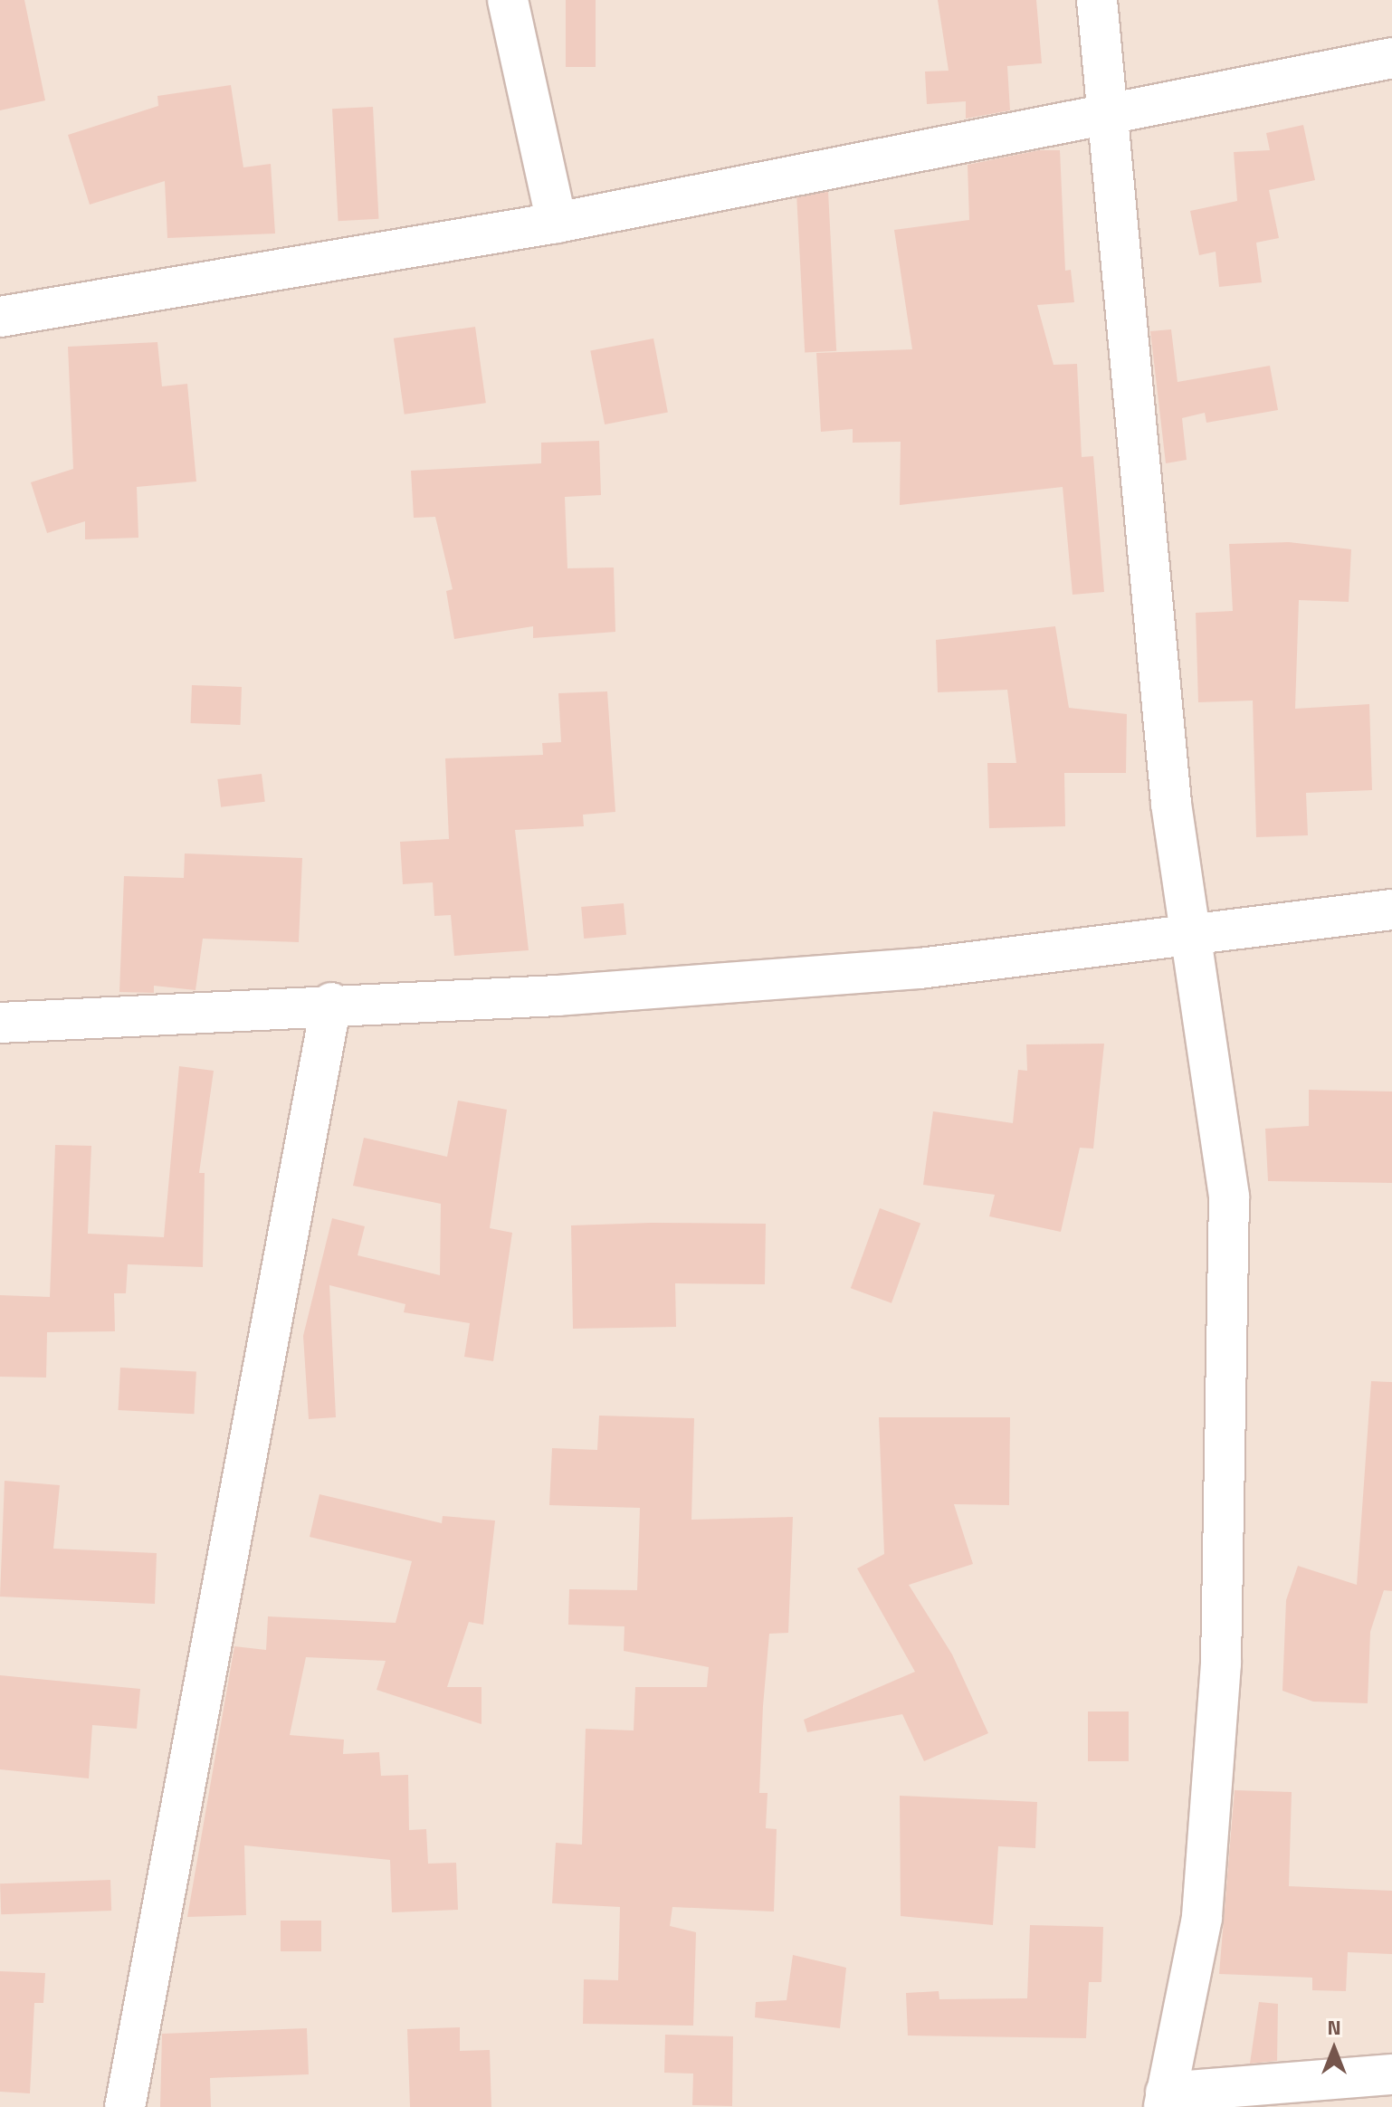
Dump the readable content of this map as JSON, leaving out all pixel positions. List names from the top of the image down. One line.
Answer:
{"north":"top"}
